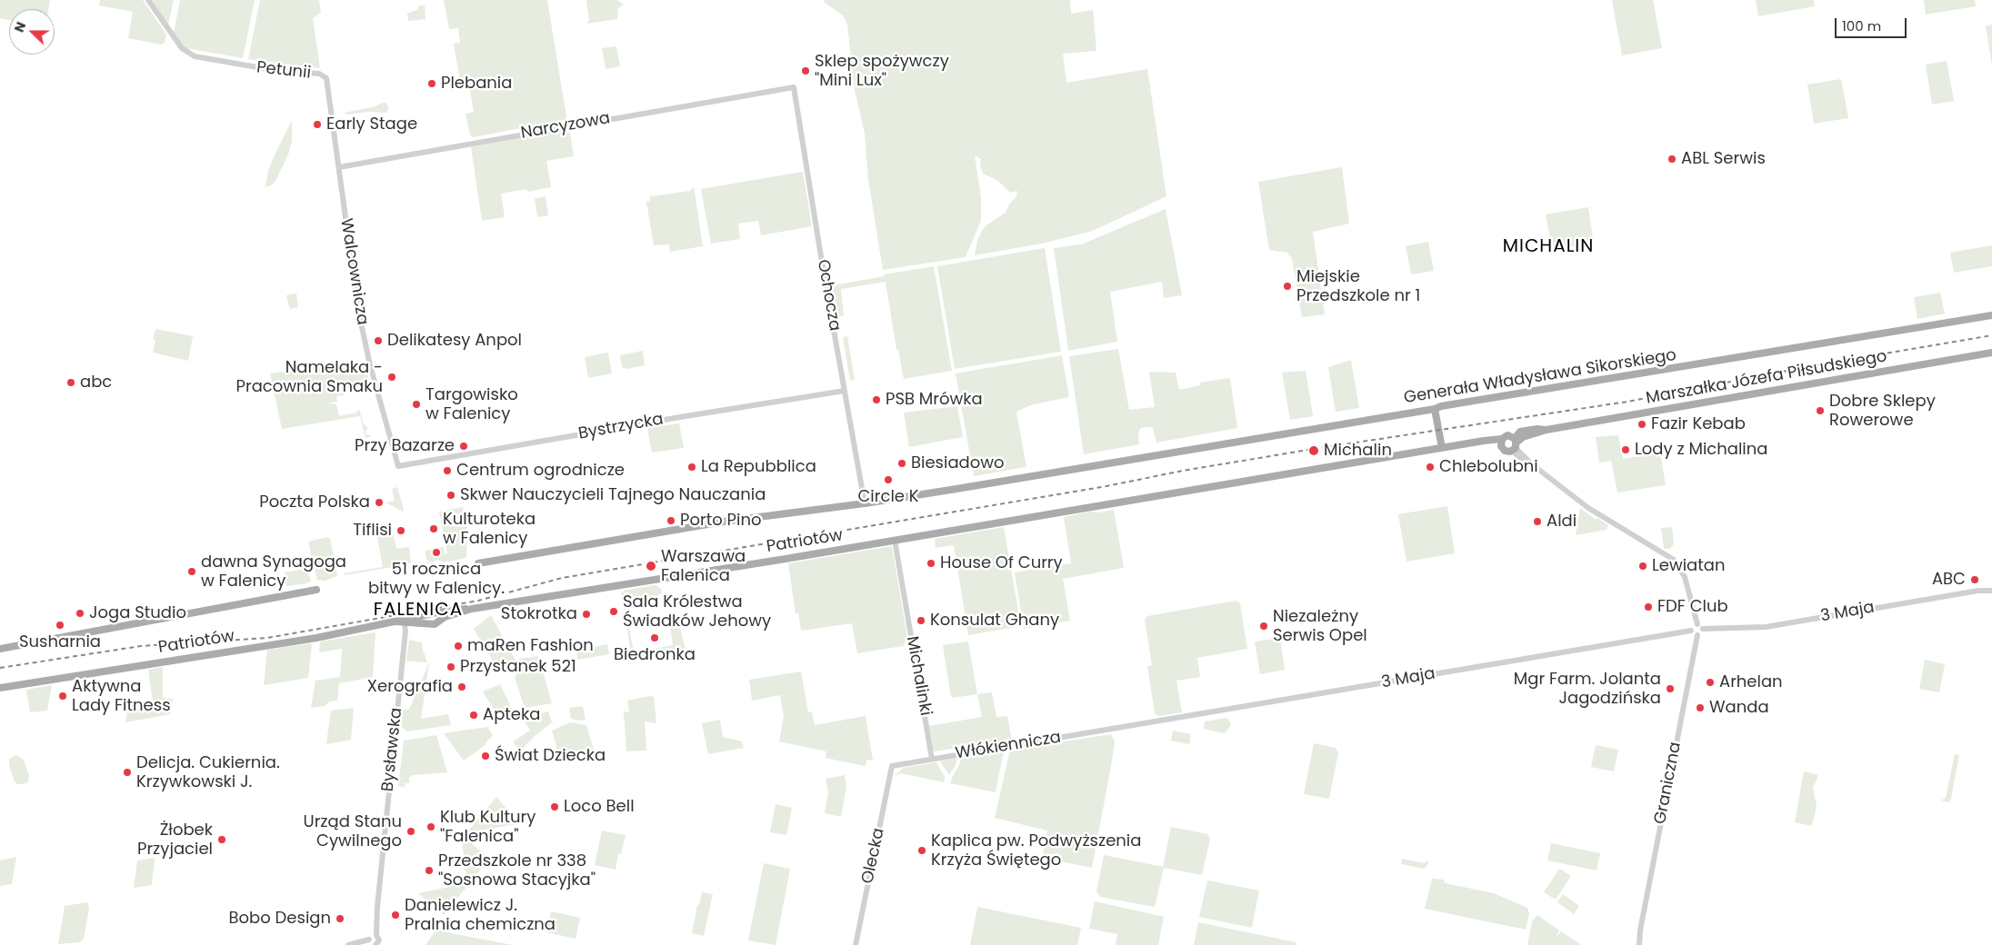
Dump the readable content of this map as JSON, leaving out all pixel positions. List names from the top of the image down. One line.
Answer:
{"streets":{"main road":["Generała Władysława Sikorskiego","Marszałka Józefa Piłsudskiego","Patriotów"],"street":["Petunii","Narcyzowa","Walcownicza","Ochocza","Bystrzycka","3 Maja","Michalinki","Włókiennicza","Bysławska","Graniczna","Olecka"]},"crossings":[["Petunii","Walcownicza"],["Narcyzowa","Walcownicza"],["Narcyzowa","Ochocza"],["Walcownicza","Bystrzycka"],["Ochocza","Bystrzycka"],["Ochocza","Patriotów"],["Generała Władysława Sikorskiego","Patriotów"],["Patriotów","Michalinki"],["Patriotów","Bysławska"],["3 Maja","Włókiennicza"],["3 Maja","Graniczna"],["Michalinki","Włókiennicza"],["Włókiennicza","Olecka"]],"districts":["MICHALIN","FALENICA"],"places":["Sklep spożywczy \"Mini Lux\"","Plebania","Early Stage","ABL Serwis","Miejskie Przedszkole nr 1","Delikatesy Anpol","Namelaka - Pracownia Smaku","abc","PSB Mrówka","Targowisko w Falenicy","Dobre Sklepy Rowerowe","Fazir Kebab","Przy Bazarze","Lody z Michalina","Michalin","Biesiadowo","La Repubblica","Chlebolubni","Centrum ogrodnicze","Circle K","Skwer Nauczycieli Tajnego Nauczania","Poczta Polska","Porto Pino","Aldi","Kulturoteka w Falenicy","Tiflisi","51 rocznica bitwy w Falenicy.","House Of Curry","Warszawa Falenica","Lewiatan","dawna Synagoga w Falenicy","ABC","FDF Club","Sala Królestwa Świadków Jehowy","Joga Studio","Stokrotka","Konsulat Ghany","Susharnia","Niezależny Serwis Opel","Biedronka","maRen Fashion","Przystanek 521","Arhelan","Xerografia","Mgr Farm. Jolanta Jagodzińska","Aktywna Lady Fitness","Wanda","Apteka","Świat Dziecka","Delicja. Cukiernia. Krzywkowski J.","Loco Bell","Klub Kultury \"Falenica\"","Urząd Stanu Cywilnego","Żłobek Przyjaciel","Kaplica pw. Podwyższenia Krzyża Świętego","Przedszkole nr 338 \"Sosnowa Stacyjka\"","Danielewicz J. Pralnia chemiczna","Bobo Design"],"scale_bar":"100 m","north":"left"}
